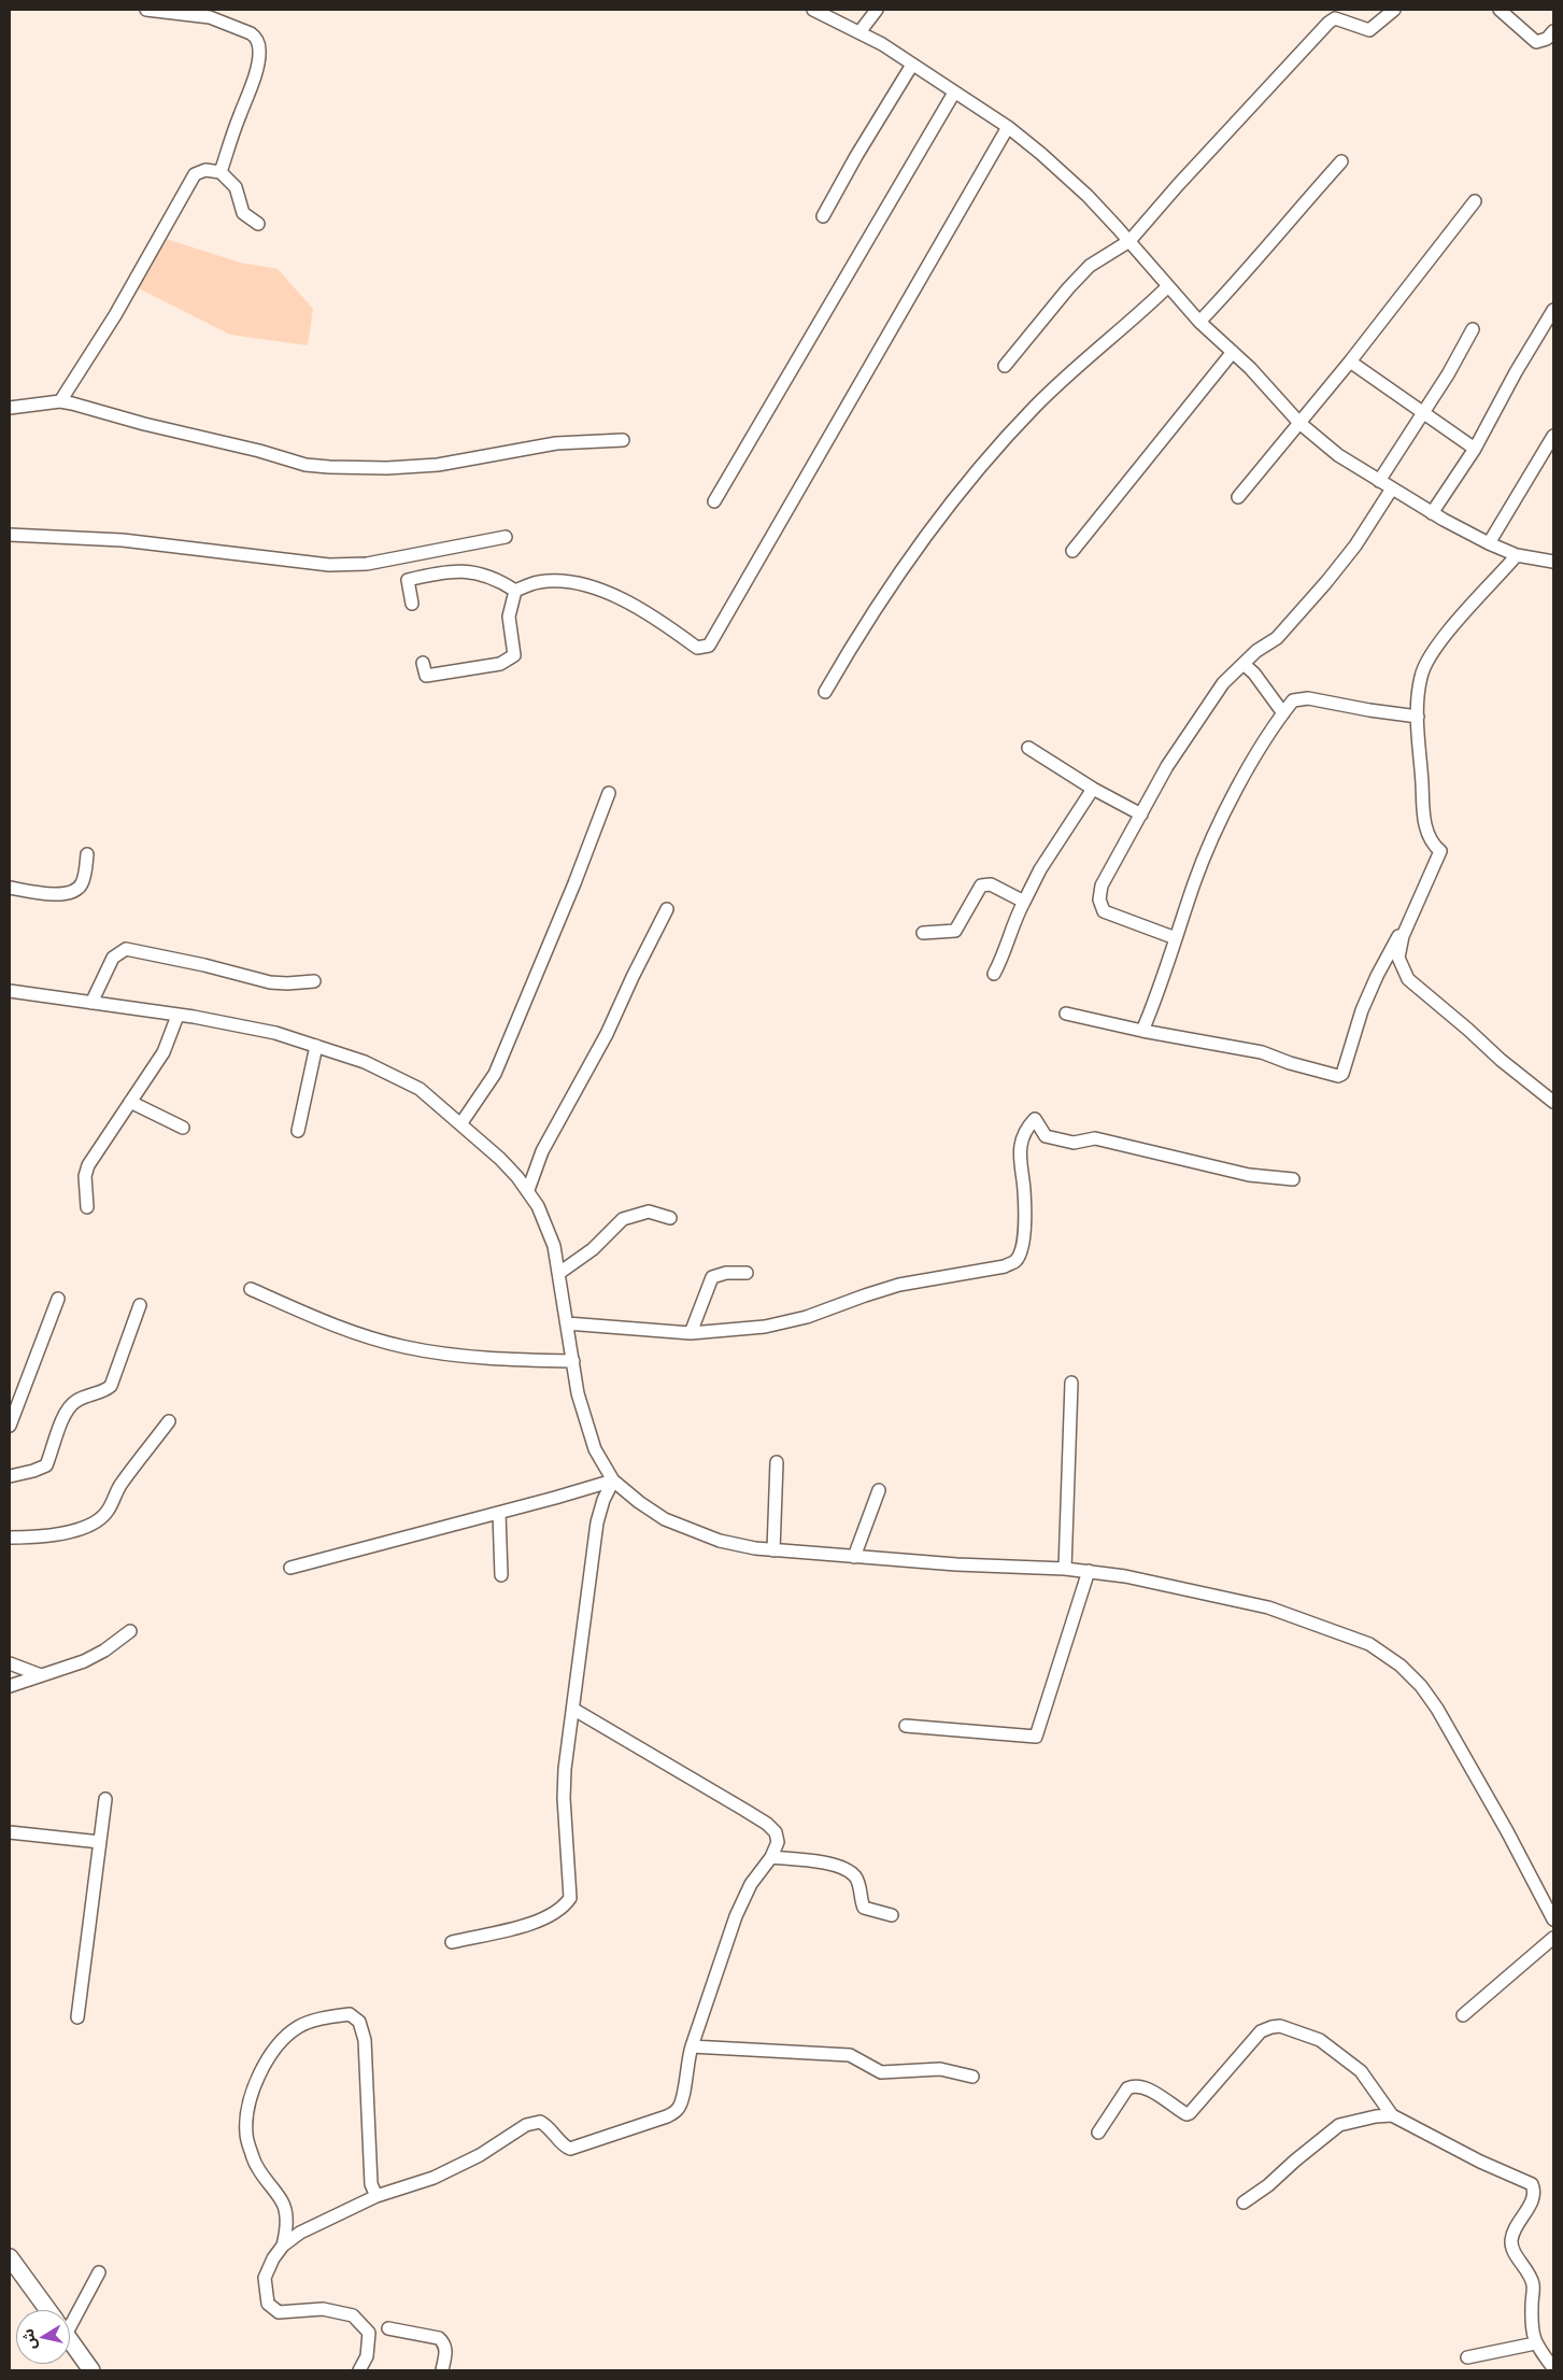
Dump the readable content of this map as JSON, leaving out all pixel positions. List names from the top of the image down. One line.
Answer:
{"north":"left"}
